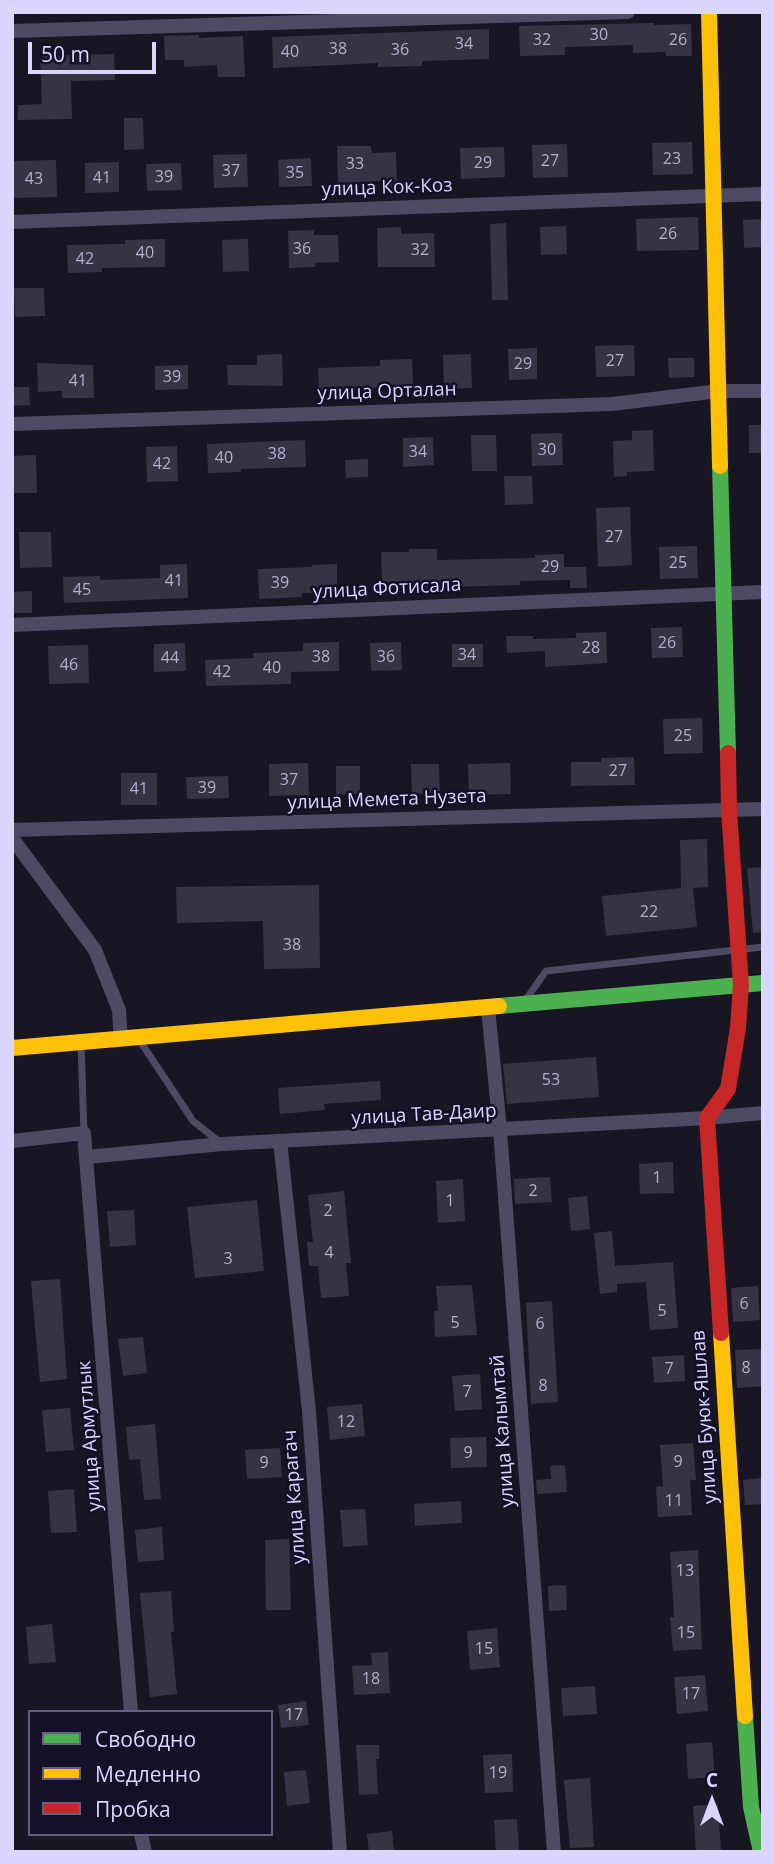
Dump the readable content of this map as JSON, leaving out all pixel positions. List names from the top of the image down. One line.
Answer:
{"streets":{"street":["улица Кок-Коз","улица Орталан","улица Фотисала","улица Мемета Нузета","улица Тав-Даир","улица Буюк-Яшлав","улица Калымтай","улица Армутлык","улица Карагач"]},"crossings":[["улица Тав-Даир","улица Буюк-Яшлав"],["улица Тав-Даир","улица Калымтай"],["улица Тав-Даир","улица Армутлык"],["улица Тав-Даир","улица Карагач"]],"house_numbers":["30","32","26","34","38","36","40","23","27","29","33","37","35","39","41","43","26","36","32","40","42","27","29","39","41","30","34","38","40","42","27","25","29","41","39","45","26","28","34","38","36","44","46","40","42","25","27","37","39","41","22","38","53","1","2","1","2","4","3","6","5","5","6","8","7","8","7","12","9","9","9","11","13","15","15","18","17","17","19"],"legend":["Свободно","Медленно","Пробка"],"scale_bar":"50 m","north":"top"}
